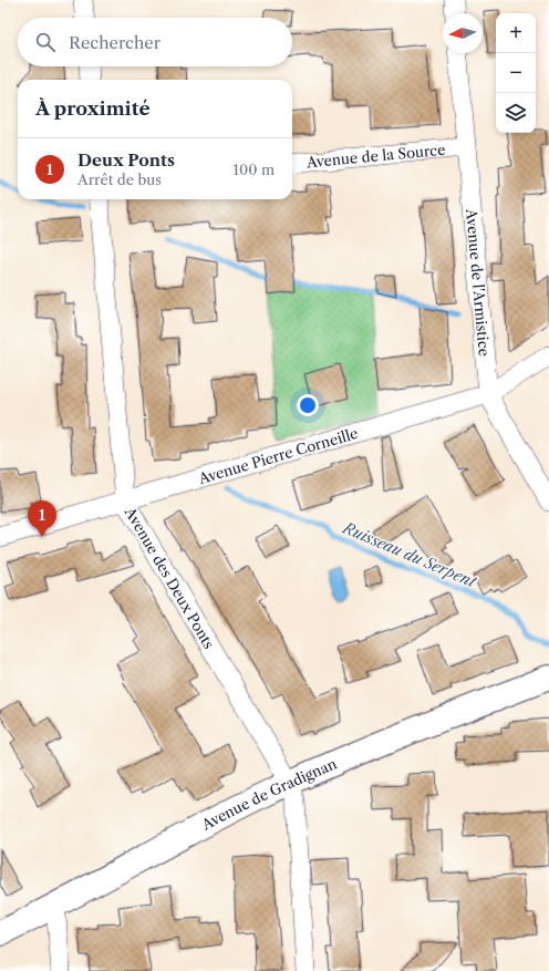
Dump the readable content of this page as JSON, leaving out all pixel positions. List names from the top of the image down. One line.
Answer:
{"streets":{"main road":["Avenue de Gradignan"],"street":["Avenue de la Source","Avenue de l'Armistice","Avenue Pierre Corneille","Avenue des Deux Ponts"]},"crossings":[["Avenue de la Source","Avenue de l'Armistice"],["Avenue de l'Armistice","Avenue Pierre Corneille"],["Avenue Pierre Corneille","Avenue des Deux Ponts"],["Avenue des Deux Ponts","Avenue de Gradignan"]],"water":["Ruisseau du Serpent"],"north":"left","page":{"map_buttons":["+","−"],"search":"Rechercher","heading":"À proximité","list":[{"mark":"1","name":"Deux Ponts","note":"Arrêt de bus","value":"100 m"}],"pins":"1"}}
